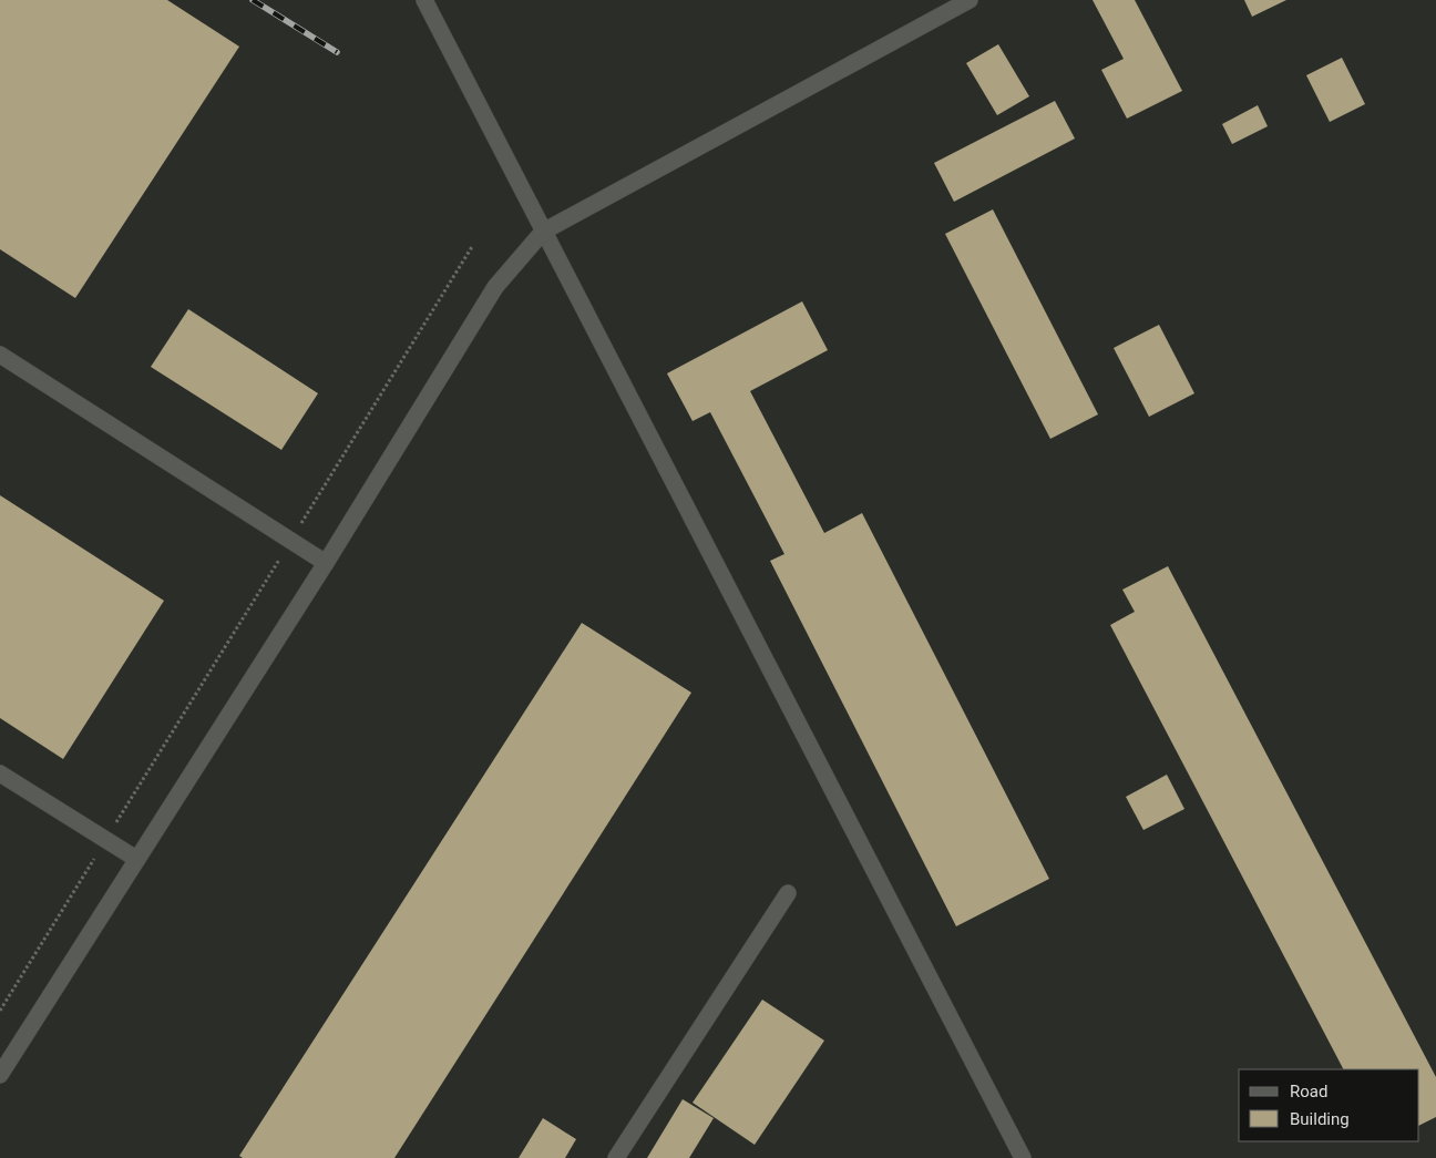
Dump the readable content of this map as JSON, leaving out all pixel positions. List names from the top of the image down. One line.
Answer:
{"legend":["Road","Building"]}
